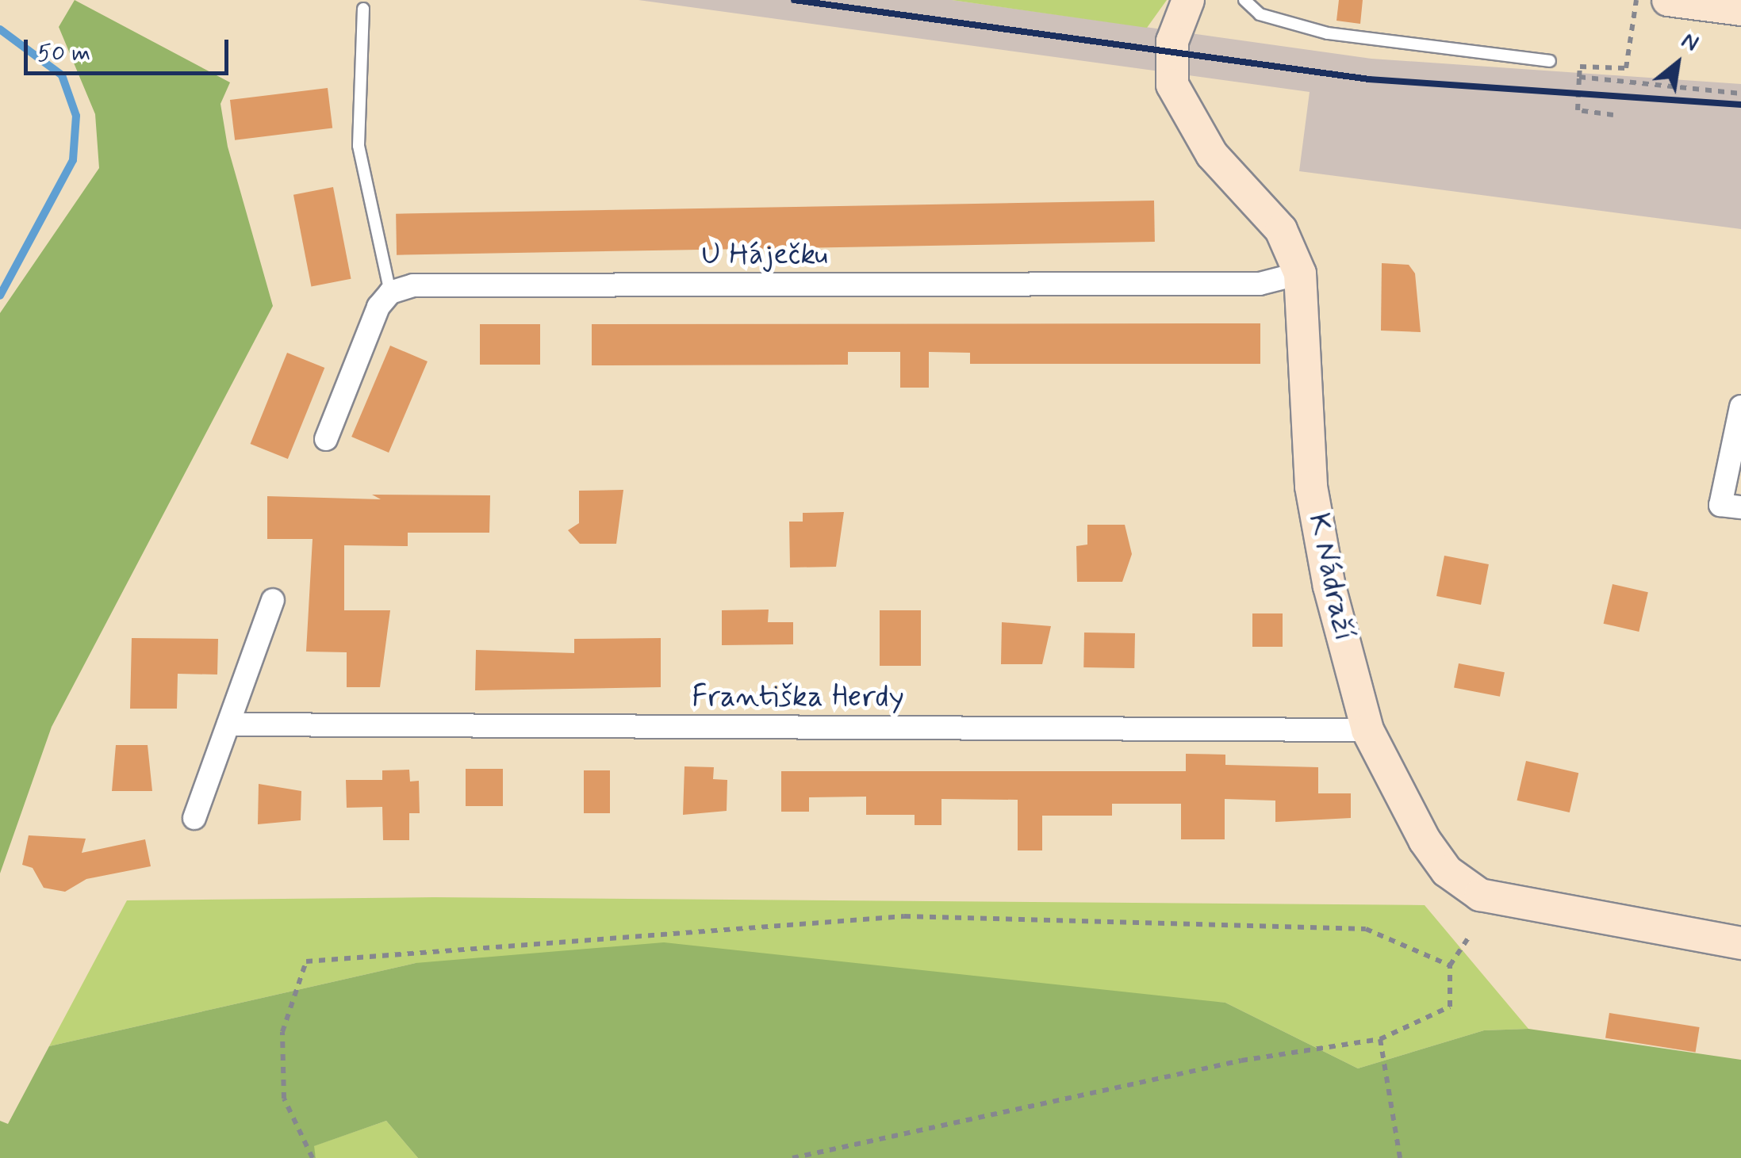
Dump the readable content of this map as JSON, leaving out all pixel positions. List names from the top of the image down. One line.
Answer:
{"streets":{"main road":["K Nádraží"],"street":["U Háječku","Františka Herdy"]},"crossings":[["U Háječku","K Nádraží"],["K Nádraží","Františka Herdy"]],"scale_bar":"50 m","north":"top right"}
